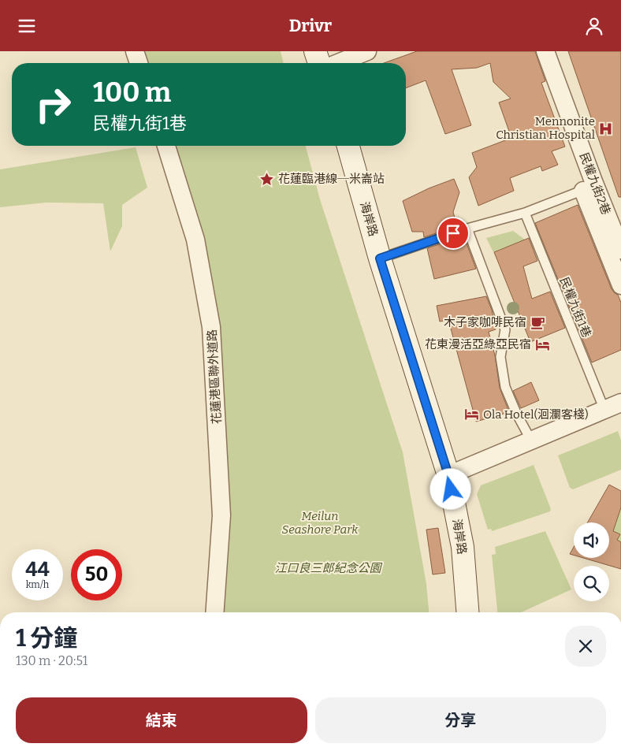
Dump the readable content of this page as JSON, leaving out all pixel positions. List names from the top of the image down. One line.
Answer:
{"streets":{"main road":["海岸路"],"street":["民權九街2巷","花蓮港區聯外道路"],"lane":["民權九街1巷"]},"parks":["Meilun Seashore Park","江口良三郎紀念公園"],"places":{"hospital":["Mennonite Christian Hospital"],"place":["花蓮臨港線─米崙站"],"cafe":["木子家咖啡民宿"],"hotel":["花東漫活亞綠亞民宿","Ola Hotel(洄瀾客棧)"]},"page":{"header":"Drivr","turn":["100 m","民權九街1巷"],"speed":"44 km/h","limit":"50","heading":["1 分鐘","130 m · 20:51"],"buttons":["結束","分享"]}}
